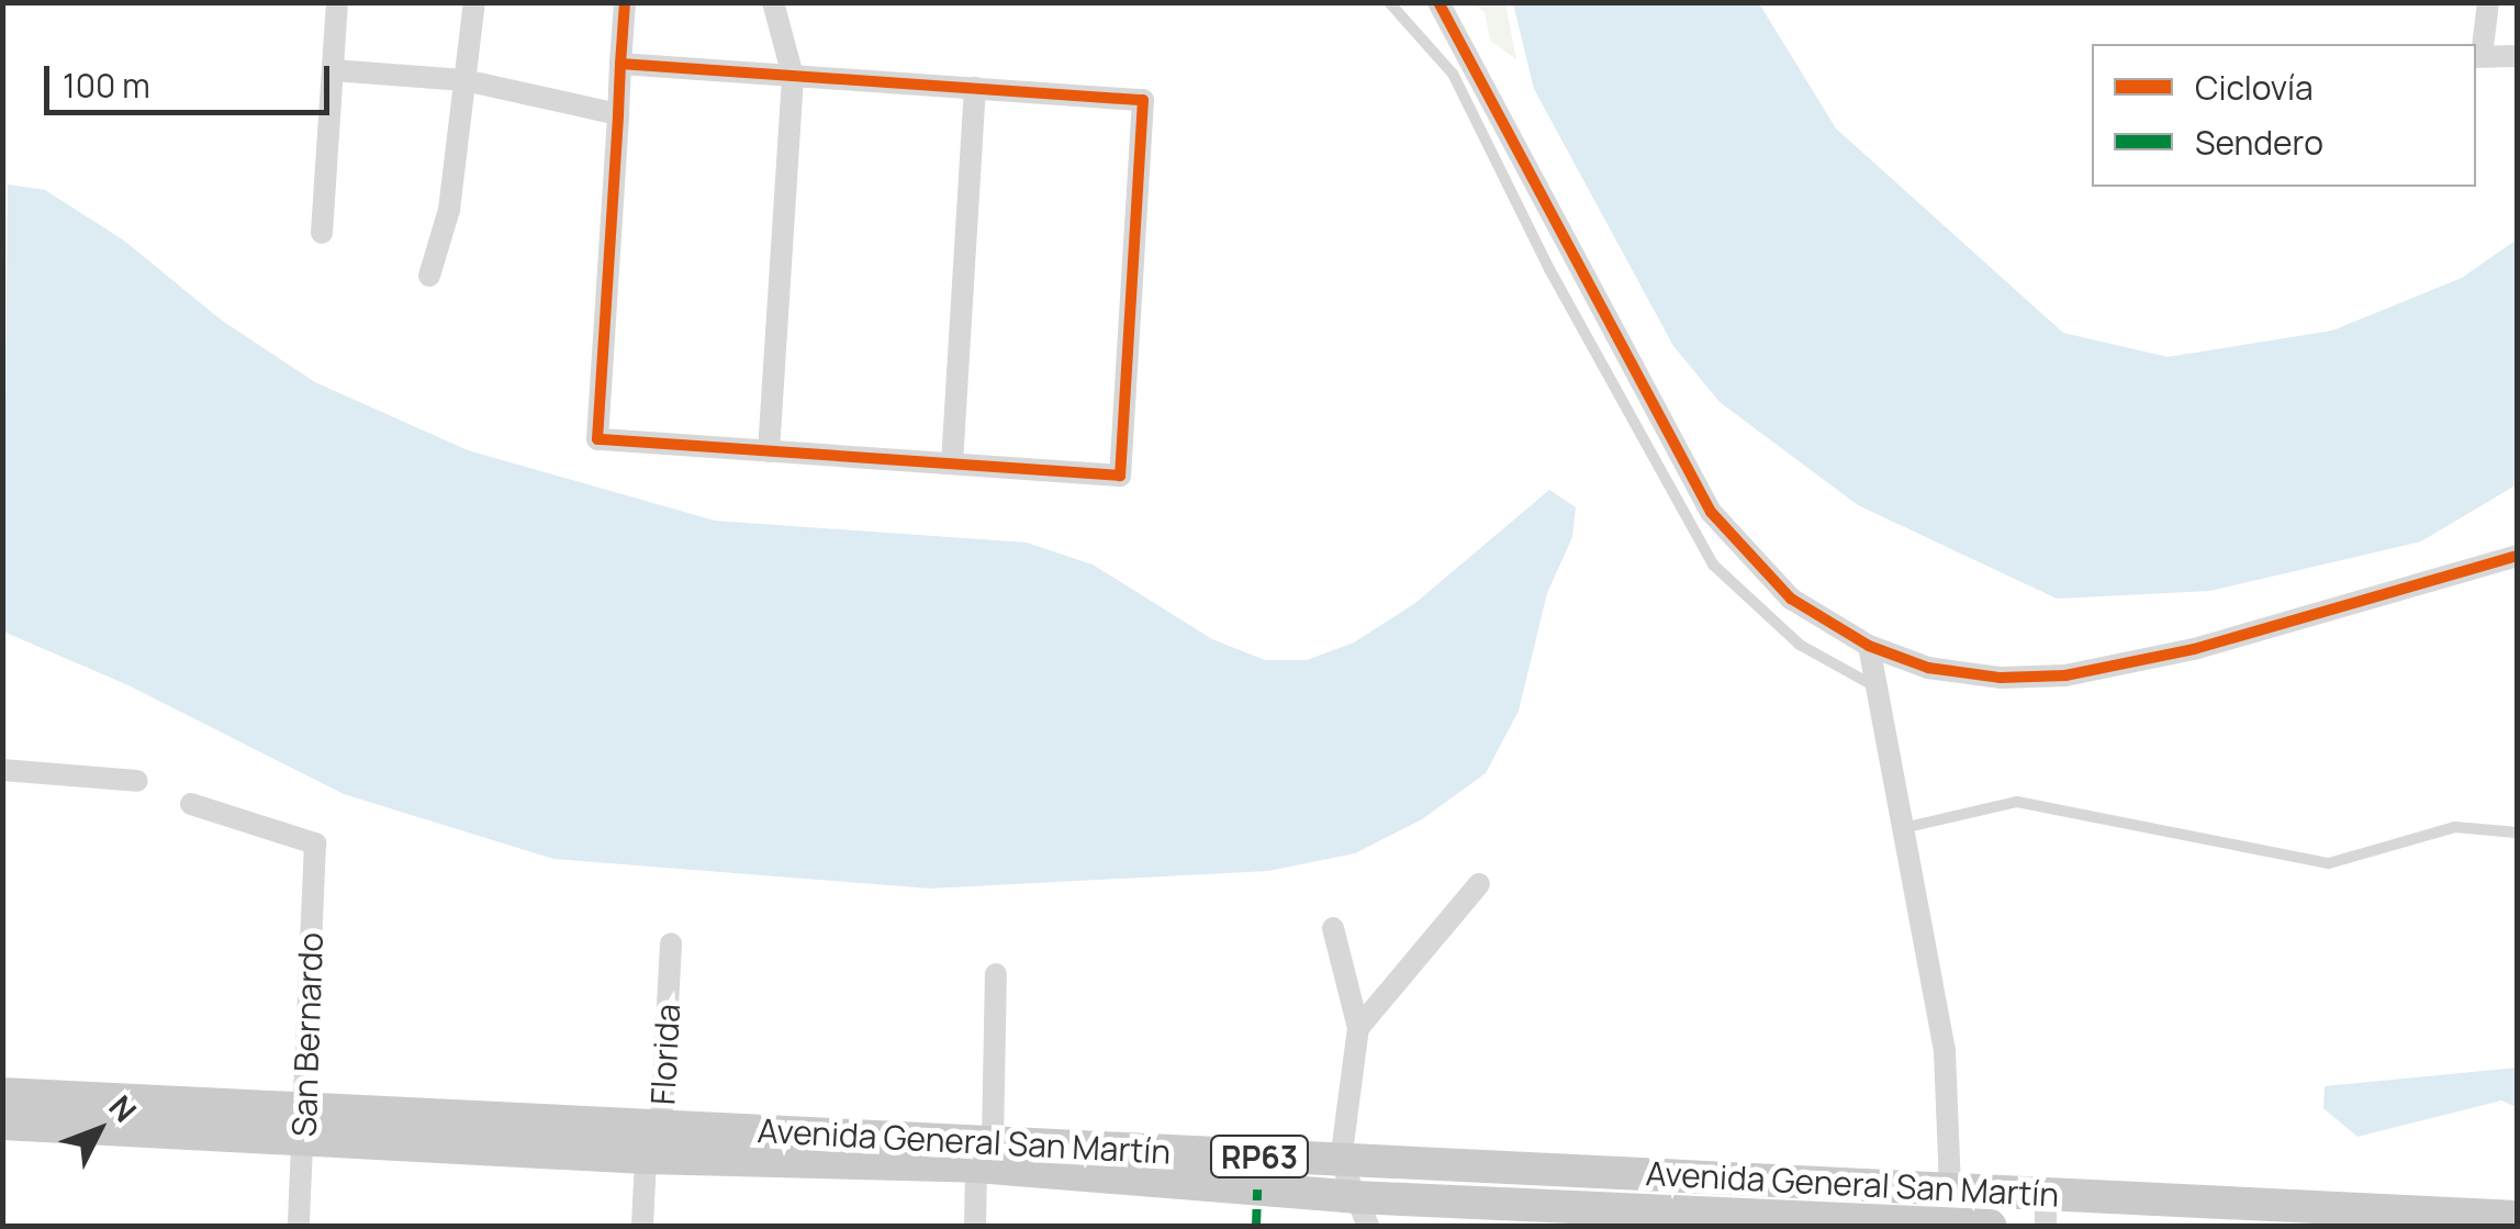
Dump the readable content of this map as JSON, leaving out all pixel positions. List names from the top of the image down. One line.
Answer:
{"streets":{"main road":["Avenida General San Martín","RP63"],"street":["San Bernardo","Florida"]},"crossings":[["San Bernardo","Avenida General San Martín"],["Florida","Avenida General San Martín"]],"legend":["Ciclovía","Sendero"],"scale_bar":"100 m","north":"top right"}
